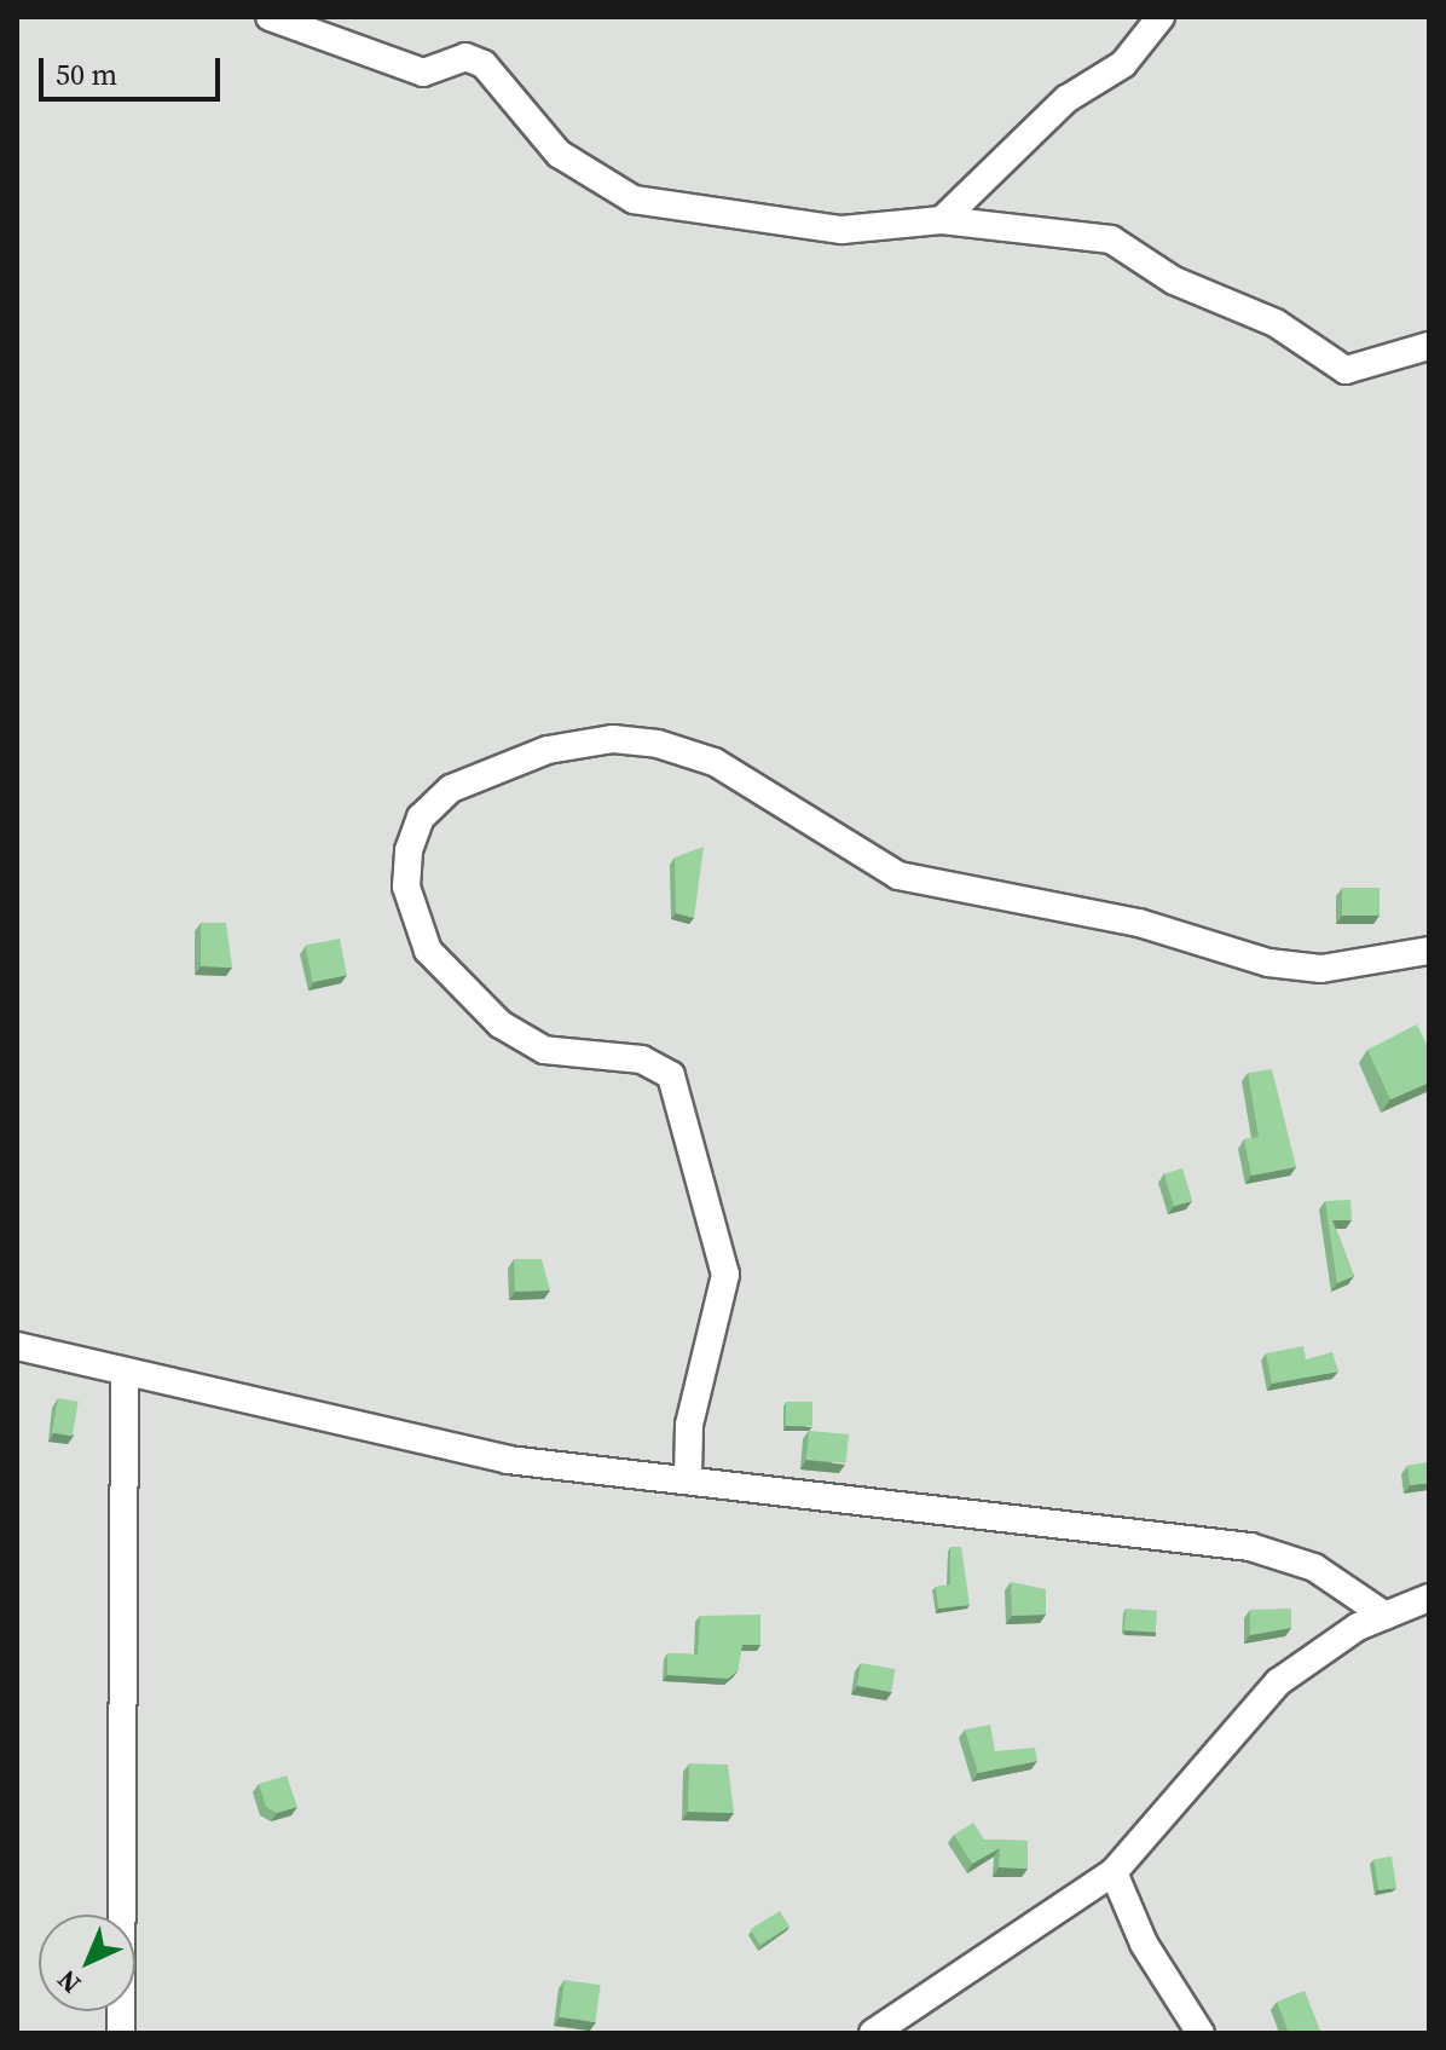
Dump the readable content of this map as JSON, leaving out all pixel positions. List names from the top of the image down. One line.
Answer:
{"scale_bar":"50 m","north":"bottom left"}
